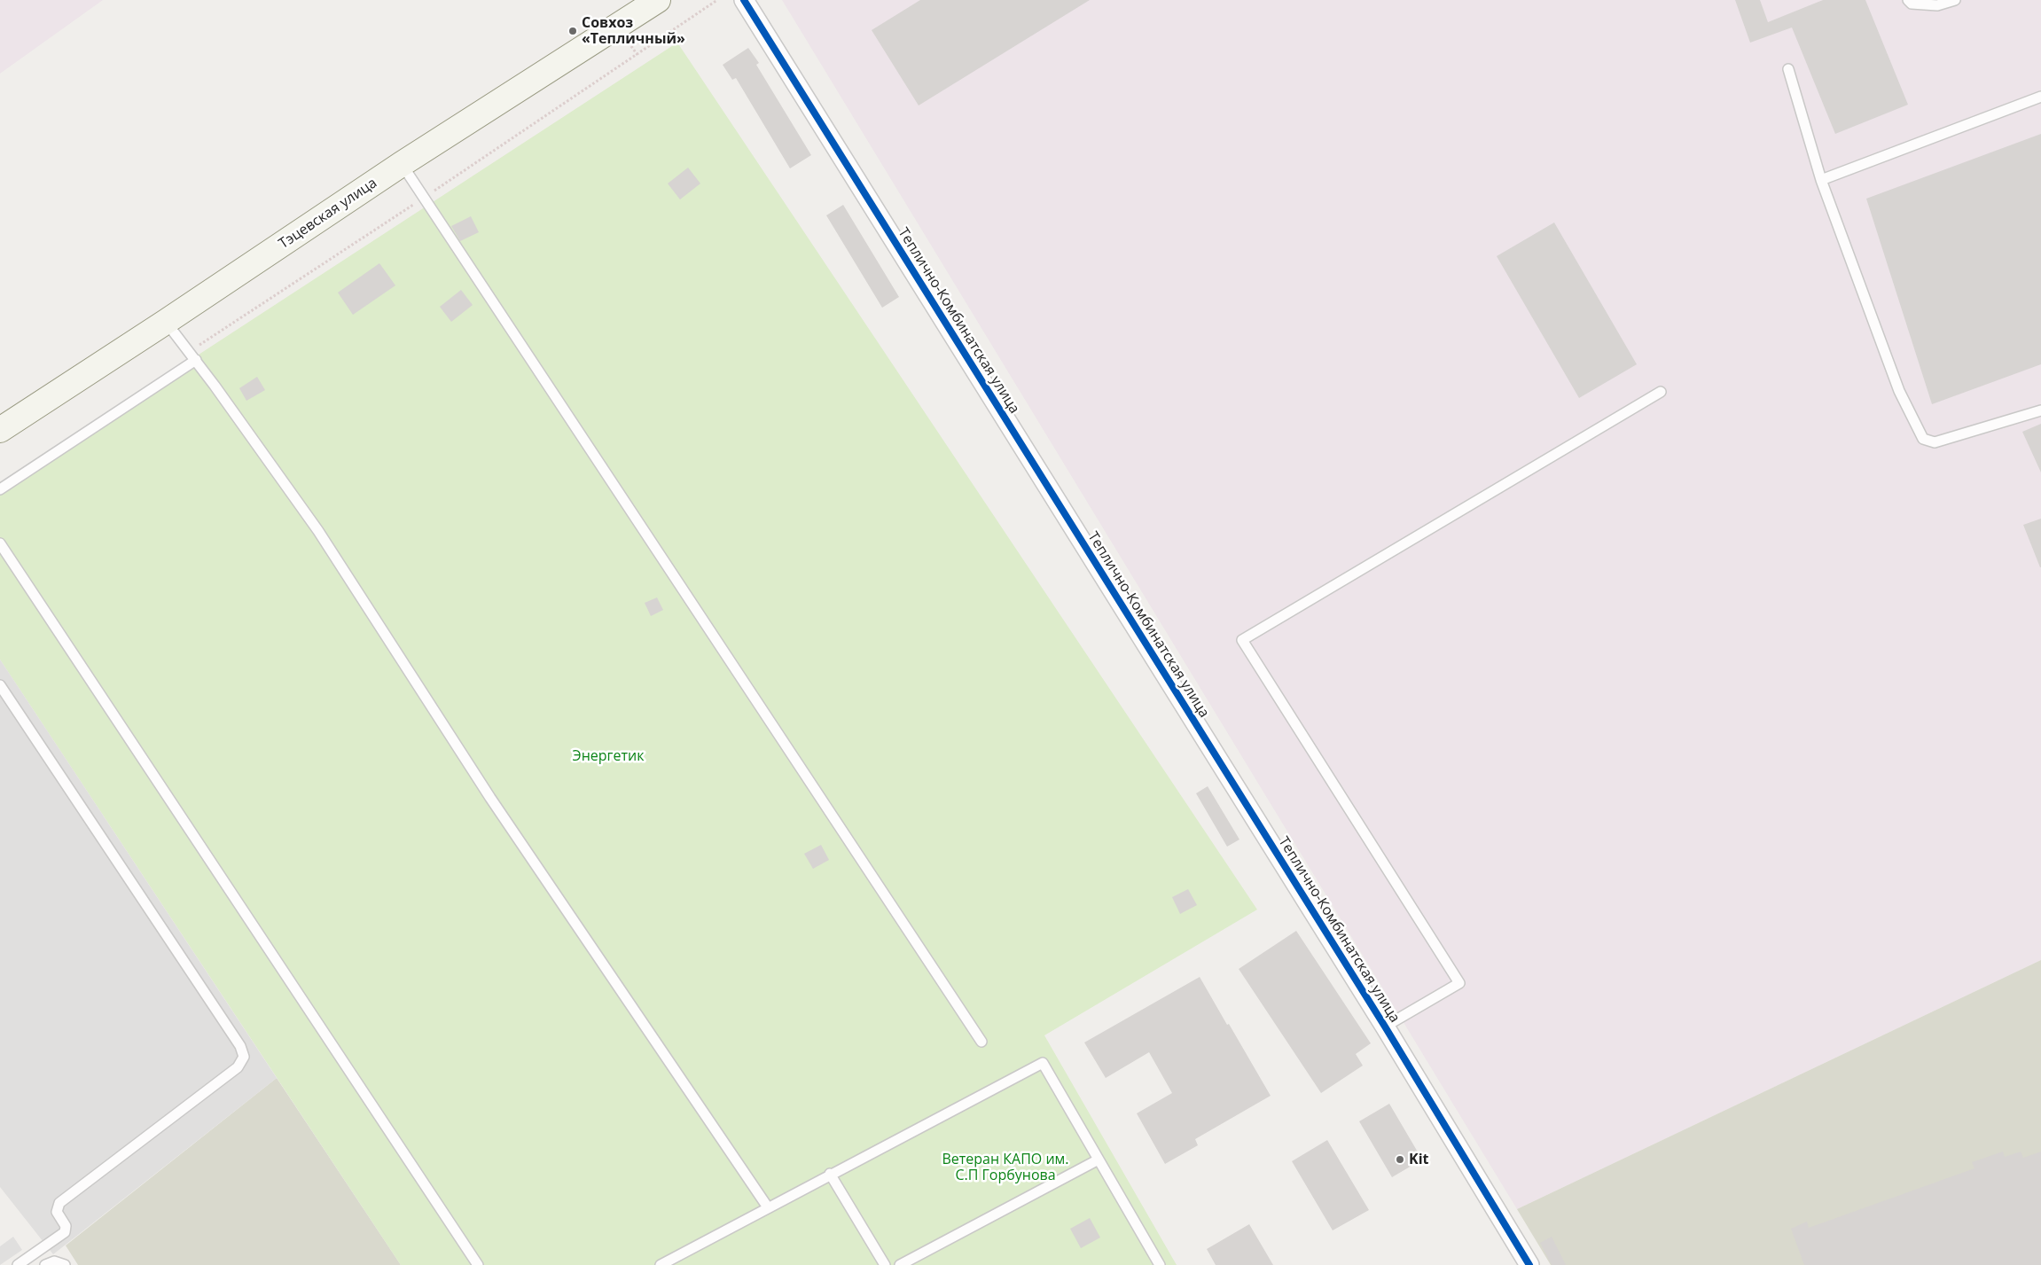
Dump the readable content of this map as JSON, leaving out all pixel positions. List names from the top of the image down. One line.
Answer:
{"streets":{"main road":["Тэцевская улица"],"street":["Теплично-Комбинатская улица"]},"parks":["Энергетик","Ветеран КАПО им. С.П Горбунова"],"places":["Совхоз «Тепличный»","Kit"]}
